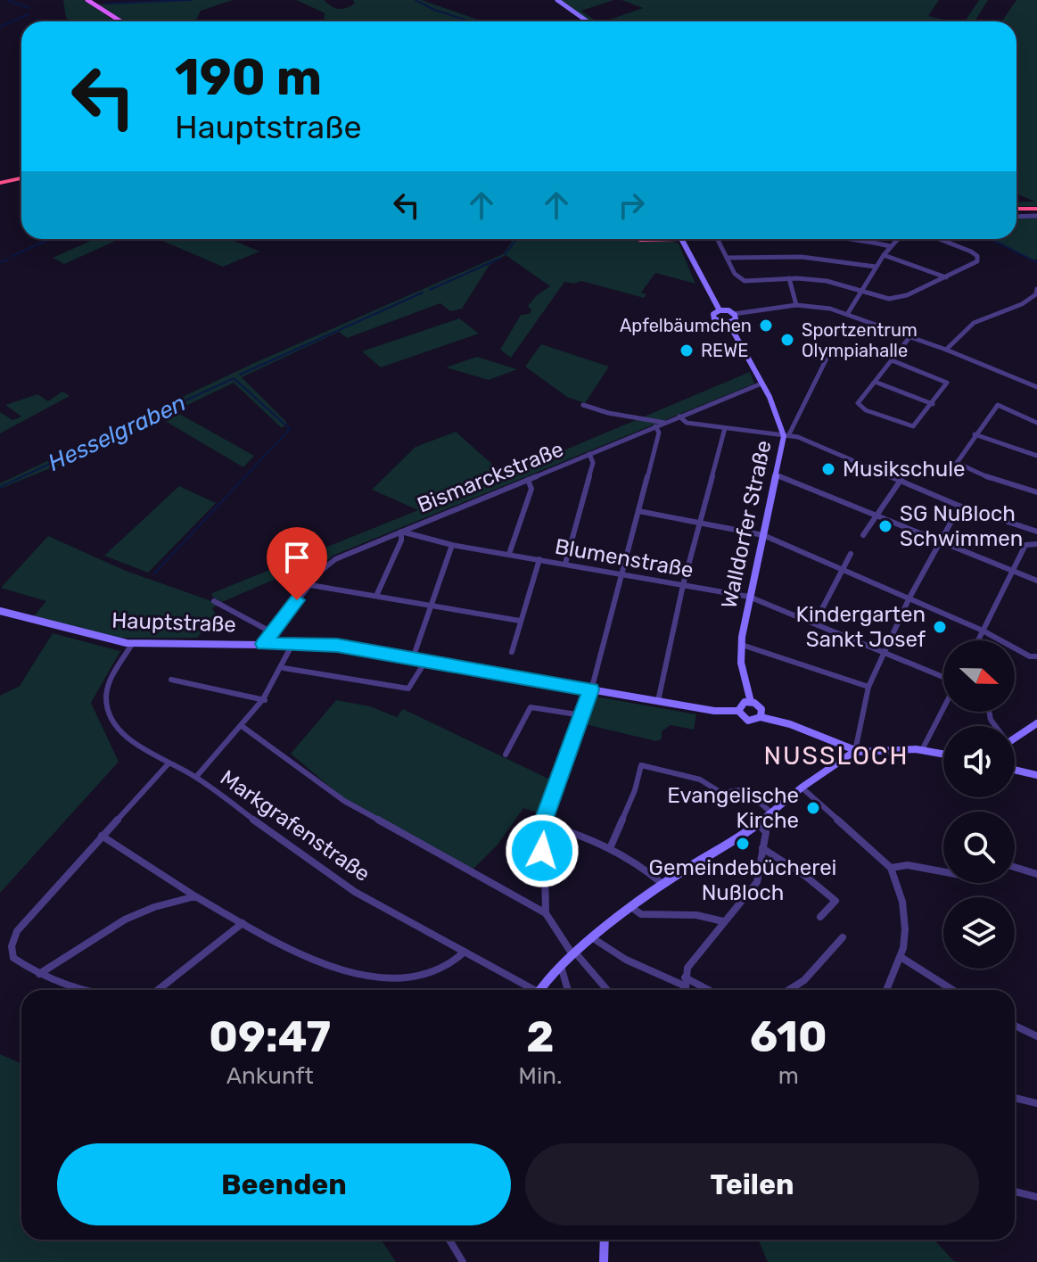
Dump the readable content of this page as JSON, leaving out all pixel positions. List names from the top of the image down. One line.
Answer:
{"streets":{"street":["Bismarckstraße","Walldorfer Straße","Blumenstraße","Hauptstraße","Markgrafenstraße"]},"crossings":[["Bismarckstraße","Walldorfer Straße"],["Bismarckstraße","Blumenstraße"],["Bismarckstraße","Hauptstraße"],["Walldorfer Straße","Blumenstraße"],["Walldorfer Straße","Hauptstraße"],["Hauptstraße","Markgrafenstraße"]],"districts":["NUSSLOCH"],"water":["Hesselgraben"],"places":["Apfelbäumchen","Sportzentrum Olympiahalle","REWE","Musikschule","SG Nußloch Schwimmen","Kindergarten Sankt Josef","Evangelische Kirche","Gemeindebücherei Nußloch"],"north":"right","page":{"turn":["190 m","Hauptstraße"],"eta":["09:47","Ankunft","2","Min.","610","m"],"buttons":["Beenden","Teilen"]}}
